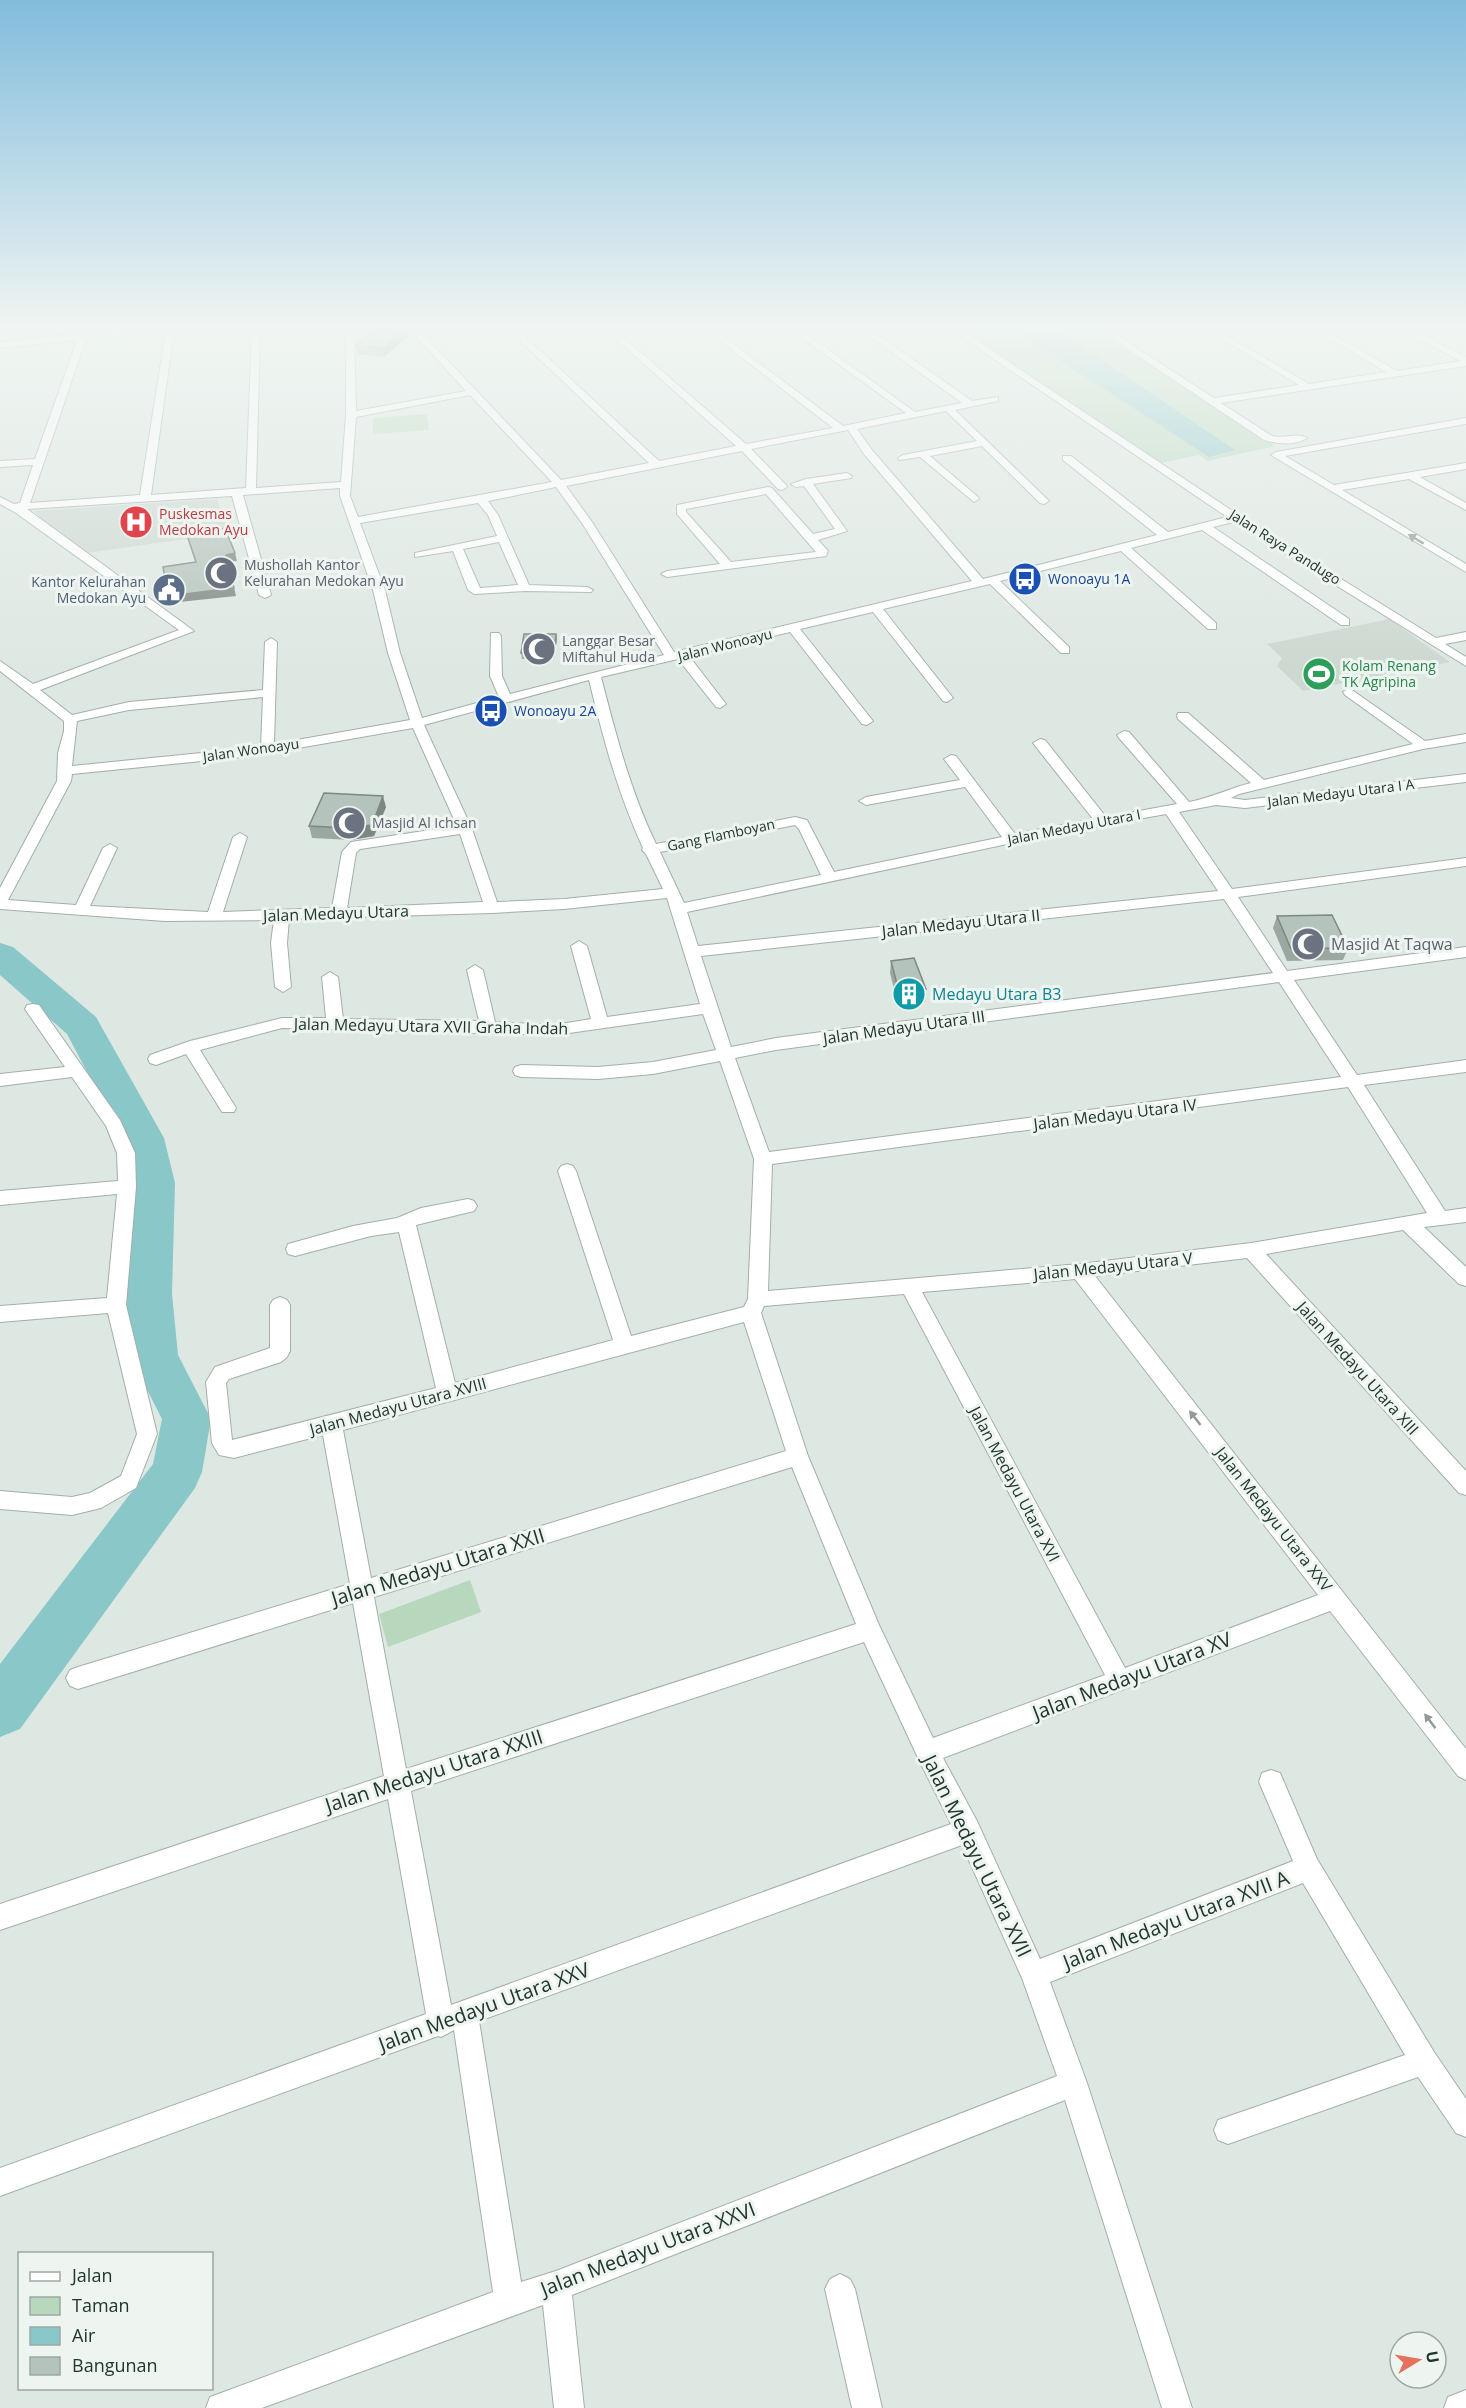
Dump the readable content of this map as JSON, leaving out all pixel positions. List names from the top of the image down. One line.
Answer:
{"streets":{"street":["Jalan Raya Pandugo","Jalan Wonoayu","Jalan Medayu Utara I A","Jalan Medayu Utara I","Gang Flamboyan","Jalan Medayu Utara","Jalan Medayu Utara II","Jalan Medayu Utara XVII Graha Indah","Jalan Medayu Utara III","Jalan Medayu Utara IV","Jalan Medayu Utara V","Jalan Medayu Utara XIII","Jalan Medayu Utara XVIII","Jalan Medayu Utara XVI","Jalan Medayu Utara XXV","Jalan Medayu Utara XXII","Jalan Medayu Utara XV","Jalan Medayu Utara XXIII","Jalan Medayu Utara XVII","Jalan Medayu Utara XVII A","Jalan Medayu Utara XXVI"]},"crossings":[["Jalan Raya Pandugo","Jalan Wonoayu"],["Jalan Medayu Utara I A","Jalan Medayu Utara I"],["Jalan Medayu Utara I","Gang Flamboyan"],["Jalan Medayu Utara V","Jalan Medayu Utara XIII"],["Jalan Medayu Utara V","Jalan Medayu Utara XVIII"],["Jalan Medayu Utara V","Jalan Medayu Utara XVI"],["Jalan Medayu Utara V","Jalan Medayu Utara XXV"],["Jalan Medayu Utara V","Jalan Medayu Utara XVII"],["Jalan Medayu Utara XVIII","Jalan Medayu Utara XVII"],["Jalan Medayu Utara XVI","Jalan Medayu Utara XV"],["Jalan Medayu Utara XXV","Jalan Medayu Utara XV"],["Jalan Medayu Utara XXV","Jalan Medayu Utara XVII"],["Jalan Medayu Utara XXII","Jalan Medayu Utara XVII"],["Jalan Medayu Utara XV","Jalan Medayu Utara XVII"],["Jalan Medayu Utara XXIII","Jalan Medayu Utara XVII"],["Jalan Medayu Utara XVII","Jalan Medayu Utara XVII A"],["Jalan Medayu Utara XVII","Jalan Medayu Utara XXVI"]],"one_way":["Jalan Medayu Utara XXV"],"places":{"hospital":["Puskesmas Medokan Ayu"],"mosque":["Mushollah Kantor Kelurahan Medokan Ayu","Langgar Besar Miftahul Huda","Masjid Al Ichsan","Masjid At Taqwa"],"bus stop":["Wonoayu 1A","Wonoayu 2A"],"public building":["Kantor Kelurahan Medokan Ayu"],"sports":["Kolam Renang TK Agripina"],"building":["Medayu Utara B3"]},"legend":["Jalan","Taman","Air","Bangunan"],"north":"right"}
